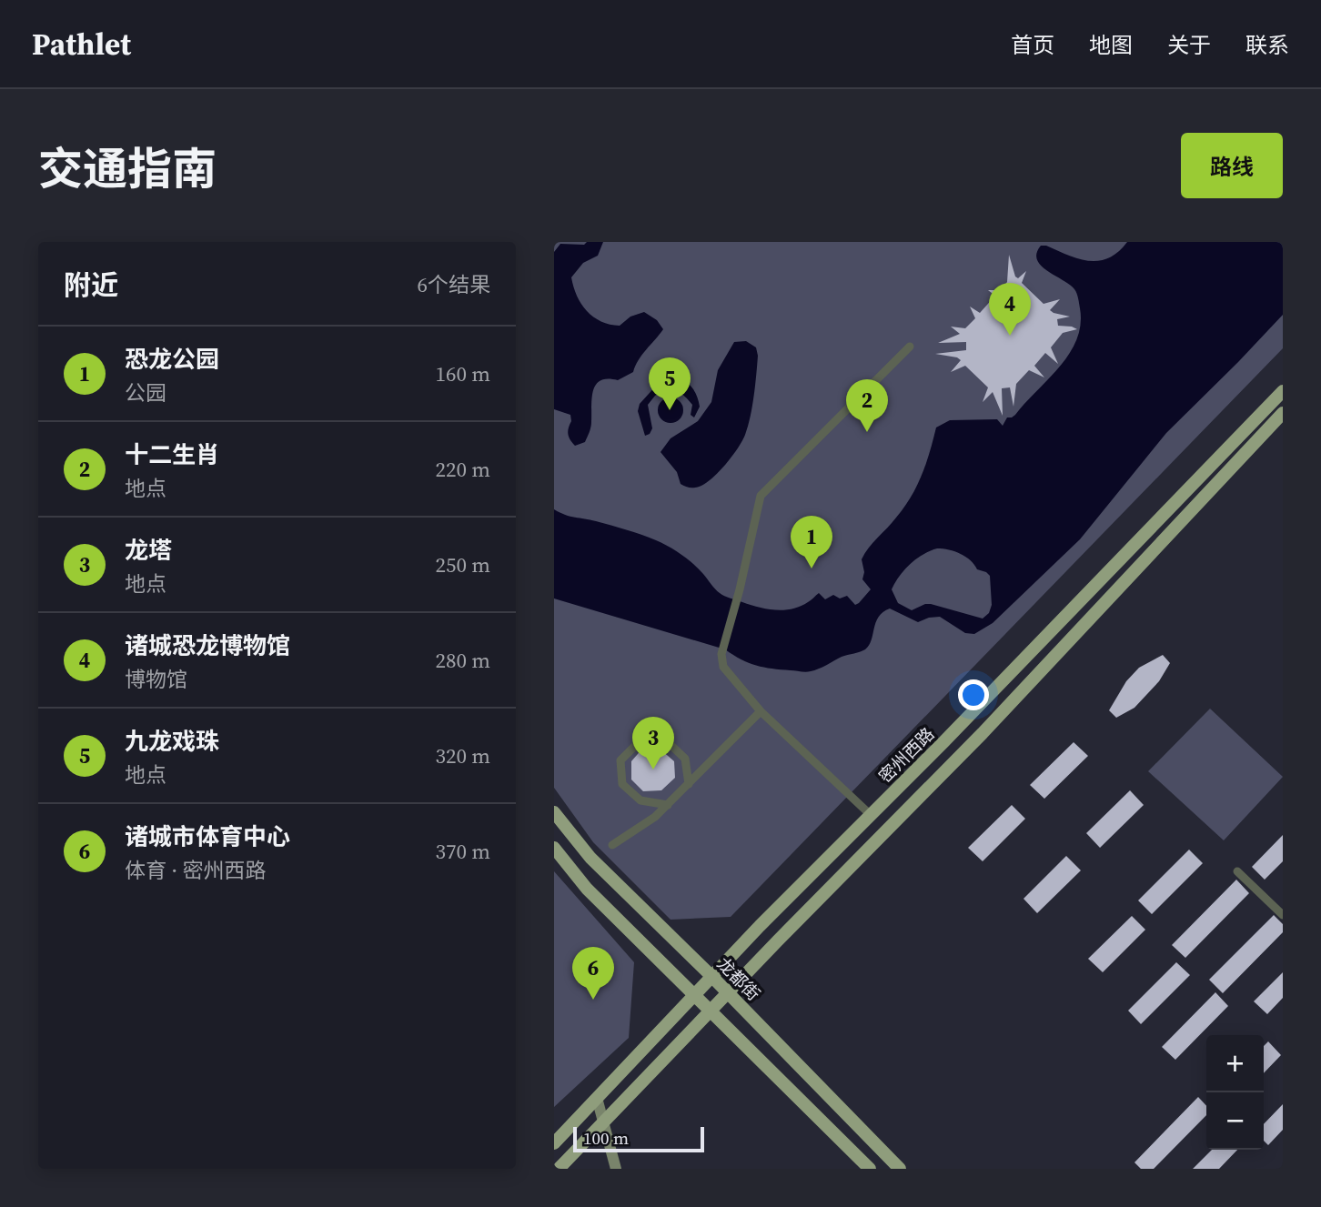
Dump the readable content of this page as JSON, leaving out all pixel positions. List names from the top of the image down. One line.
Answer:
{"streets":{"main road":["密州西路","龙都街"]},"crossings":[["密州西路","龙都街"]],"scale_bar":"100 m","page":{"header":"Pathlet","nav":["首页","地图","关于","联系"],"title":"交通指南","buttons":"路线","heading":["附近","6个结果"],"pins":["4","5","2","1","3","6"],"list":[{"mark":"1","name":"恐龙公园","note":"公园","value":"160 m"},{"mark":"2","name":"十二生肖","note":"地点","value":"220 m"},{"mark":"3","name":"龙塔","note":"地点","value":"250 m"},{"mark":"4","name":"诸城恐龙博物馆","note":"博物馆","value":"280 m"},{"mark":"5","name":"九龙戏珠","note":"地点","value":"320 m"},{"mark":"6","name":"诸城市体育中心","note":"体育 · 密州西路","value":"370 m"}],"map_buttons":["+","−"],"scale":"100 m"}}
